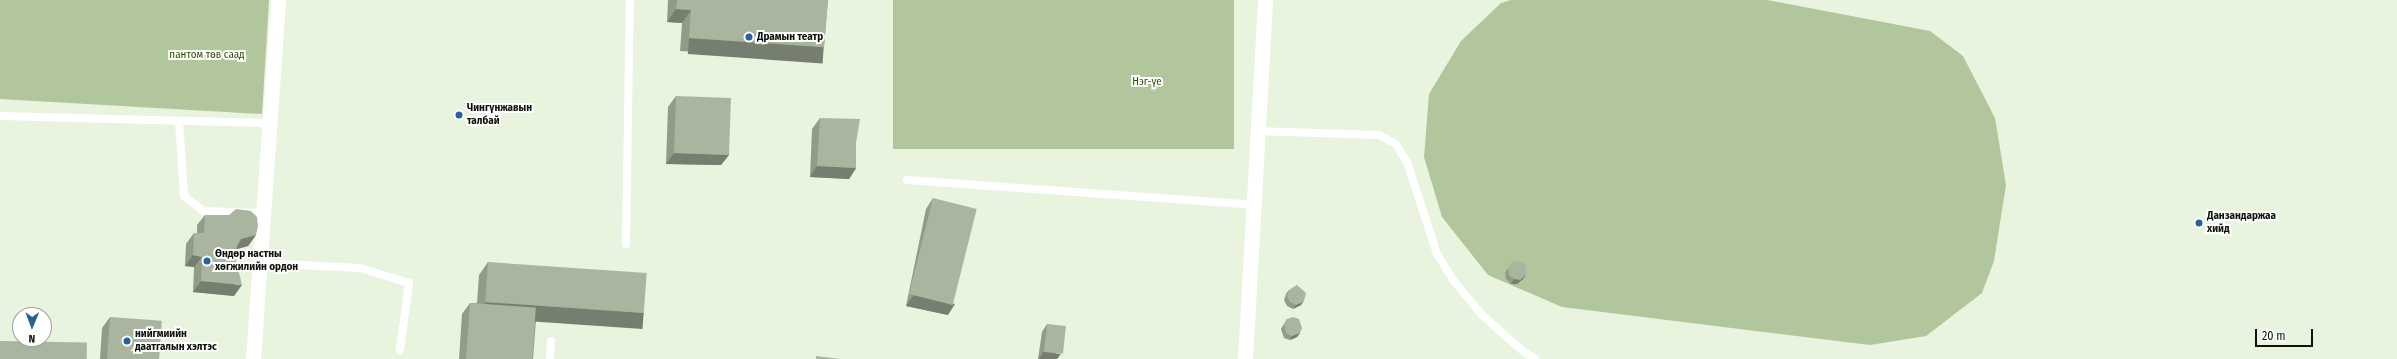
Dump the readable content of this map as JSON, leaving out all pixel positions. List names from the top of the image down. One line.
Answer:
{"parks":["пантом төв саад","Нэг-үе"],"places":["Драмын театр","Чингүнжавын талбай","Данзандаржаа хийд","Өндөр настны хөгжилийн ордон","нийгмиийн даатгалын хэлтэс"],"scale_bar":"20 m","north":"bottom"}
